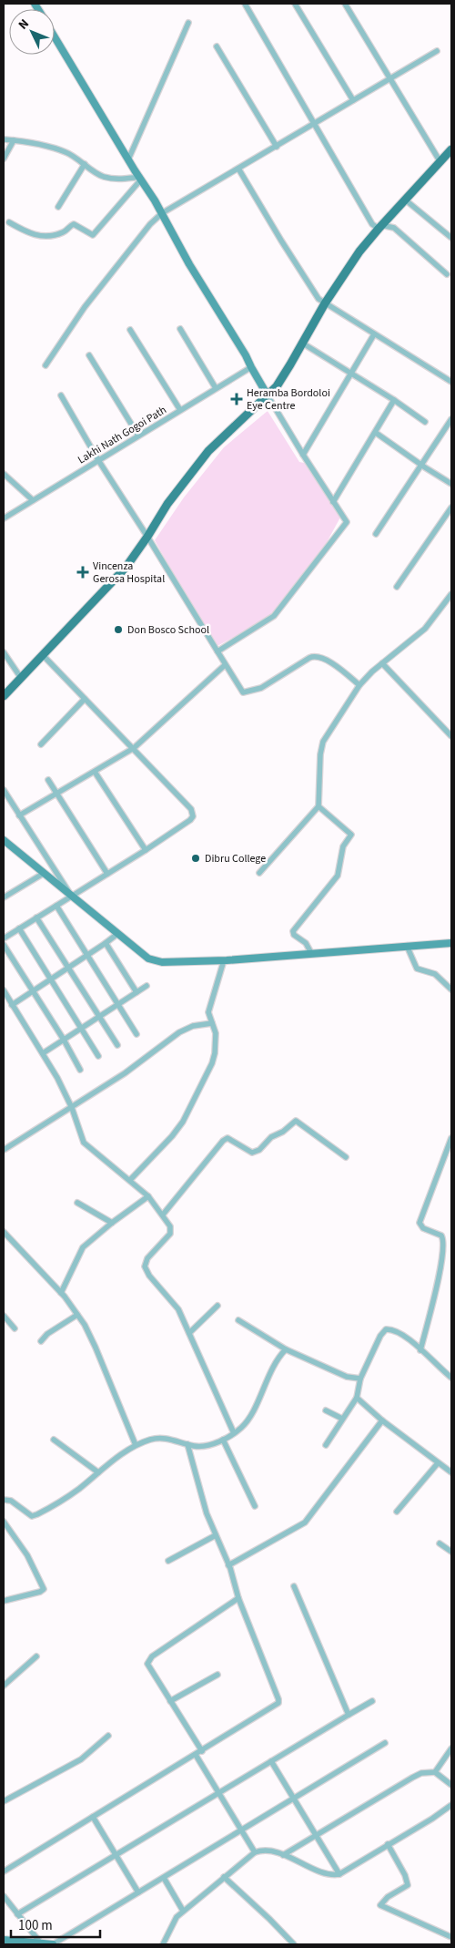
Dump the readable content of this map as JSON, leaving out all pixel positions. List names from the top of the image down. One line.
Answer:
{"streets":{"street":["Lakhi Nath Gogoi Path"]},"places":{"health":["Heramba Bordoloi Eye Centre","Vincenza Gerosa Hospital"],"other":["Don Bosco School","Dibru College"]},"scale_bar":"100 m","north":"top left"}
